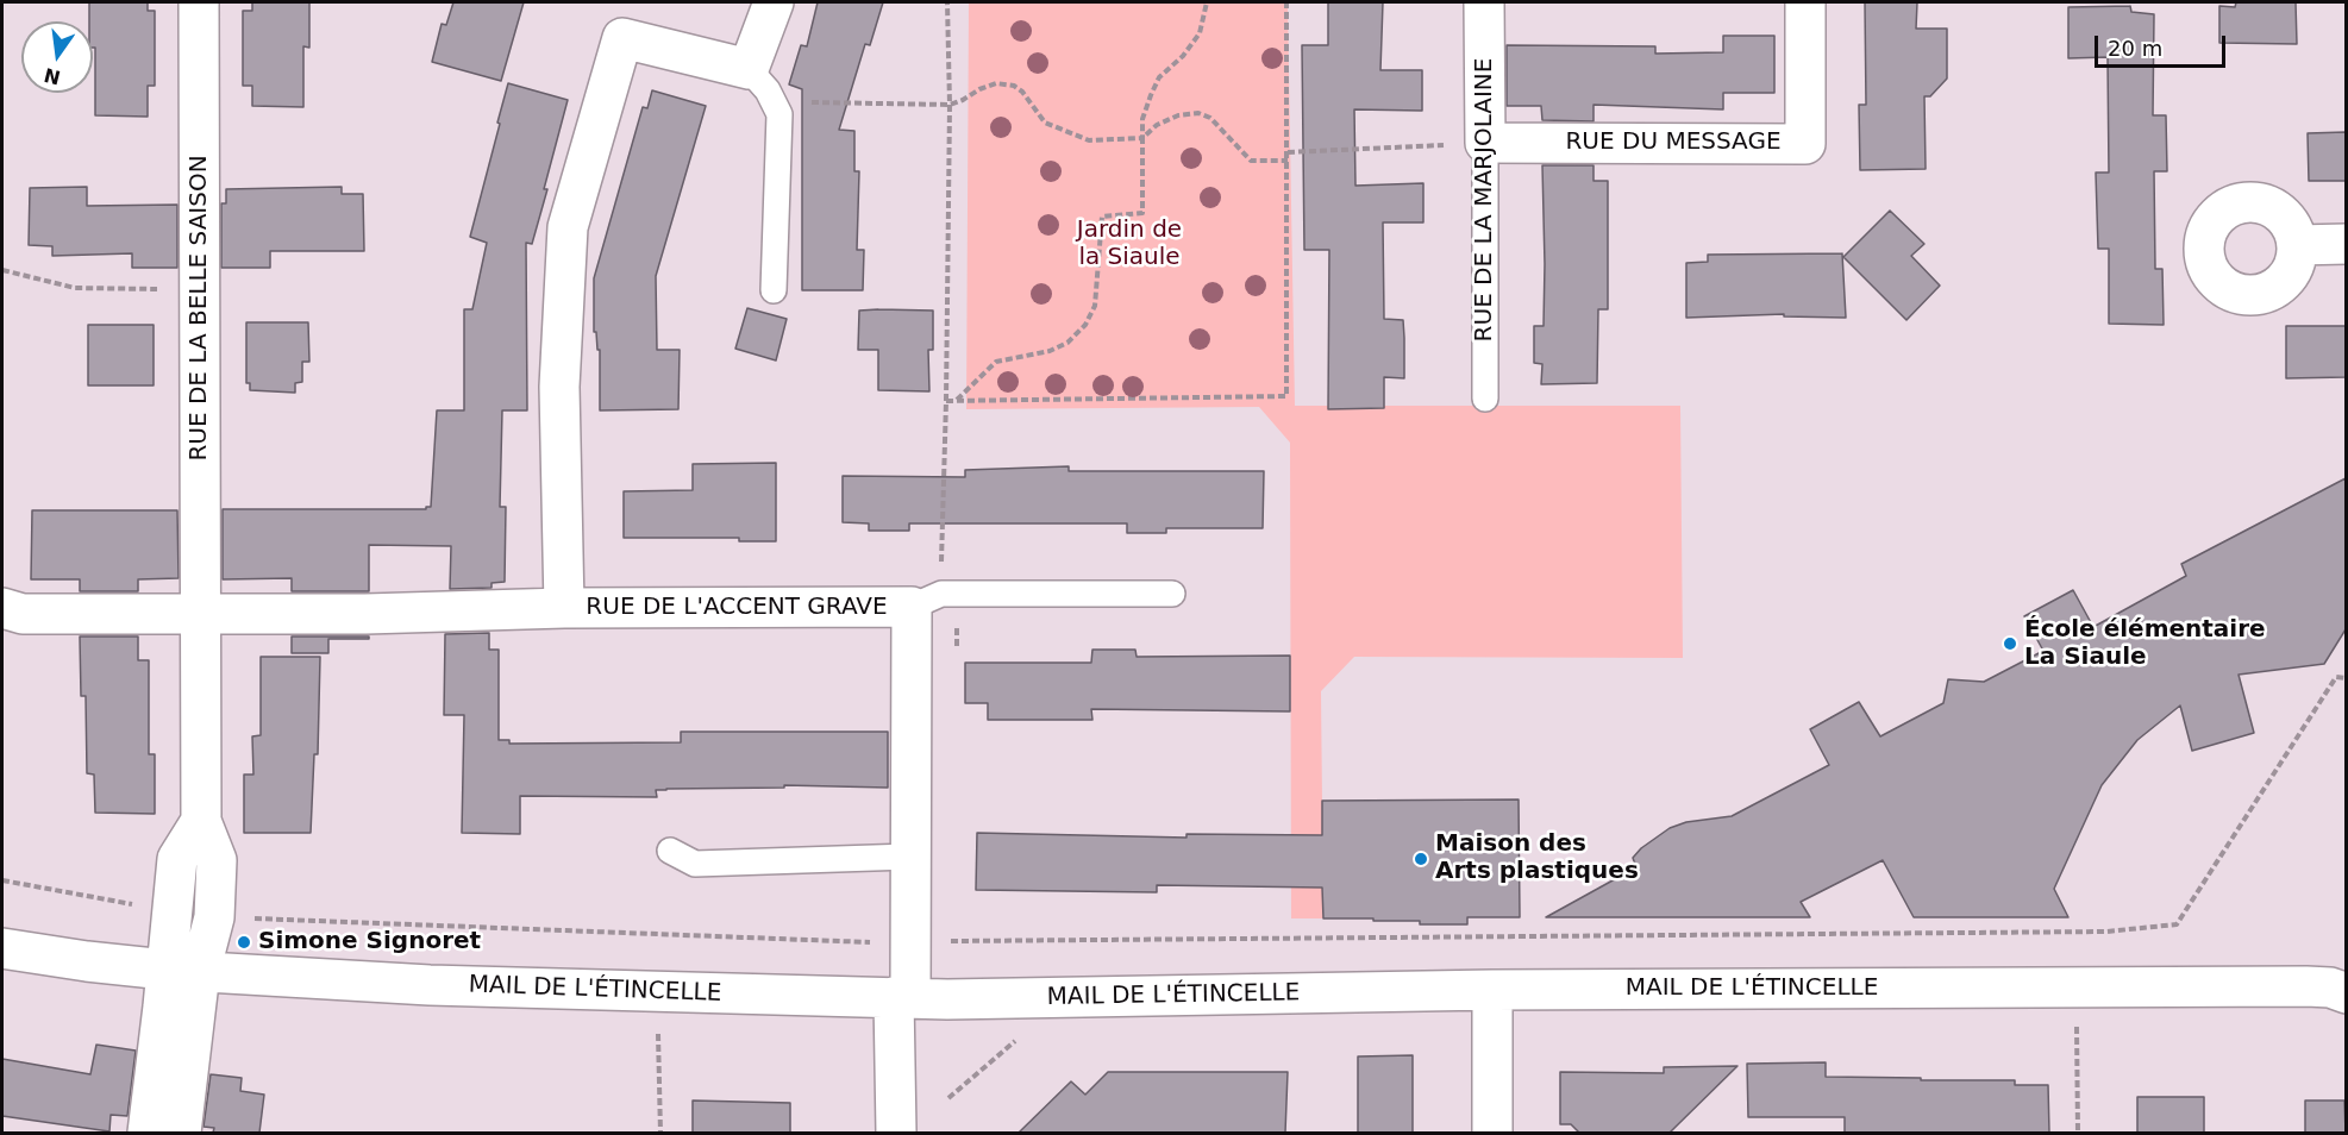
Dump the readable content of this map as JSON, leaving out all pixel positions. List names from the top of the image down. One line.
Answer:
{"streets":{"street":["RUE DU MESSAGE","RUE DE LA MARJOLAINE","RUE DE LA BELLE SAISON","RUE DE L'ACCENT GRAVE","MAIL DE L'ÉTINCELLE"]},"crossings":[["RUE DU MESSAGE","RUE DE LA MARJOLAINE"],["RUE DE LA BELLE SAISON","MAIL DE L'ÉTINCELLE"],["RUE DE L'ACCENT GRAVE","MAIL DE L'ÉTINCELLE"]],"parks":["Jardin de la Siaule"],"places":["École élémentaire La Siaule","Maison des Arts plastiques","Simone Signoret"],"scale_bar":"20 m","north":"bottom"}
